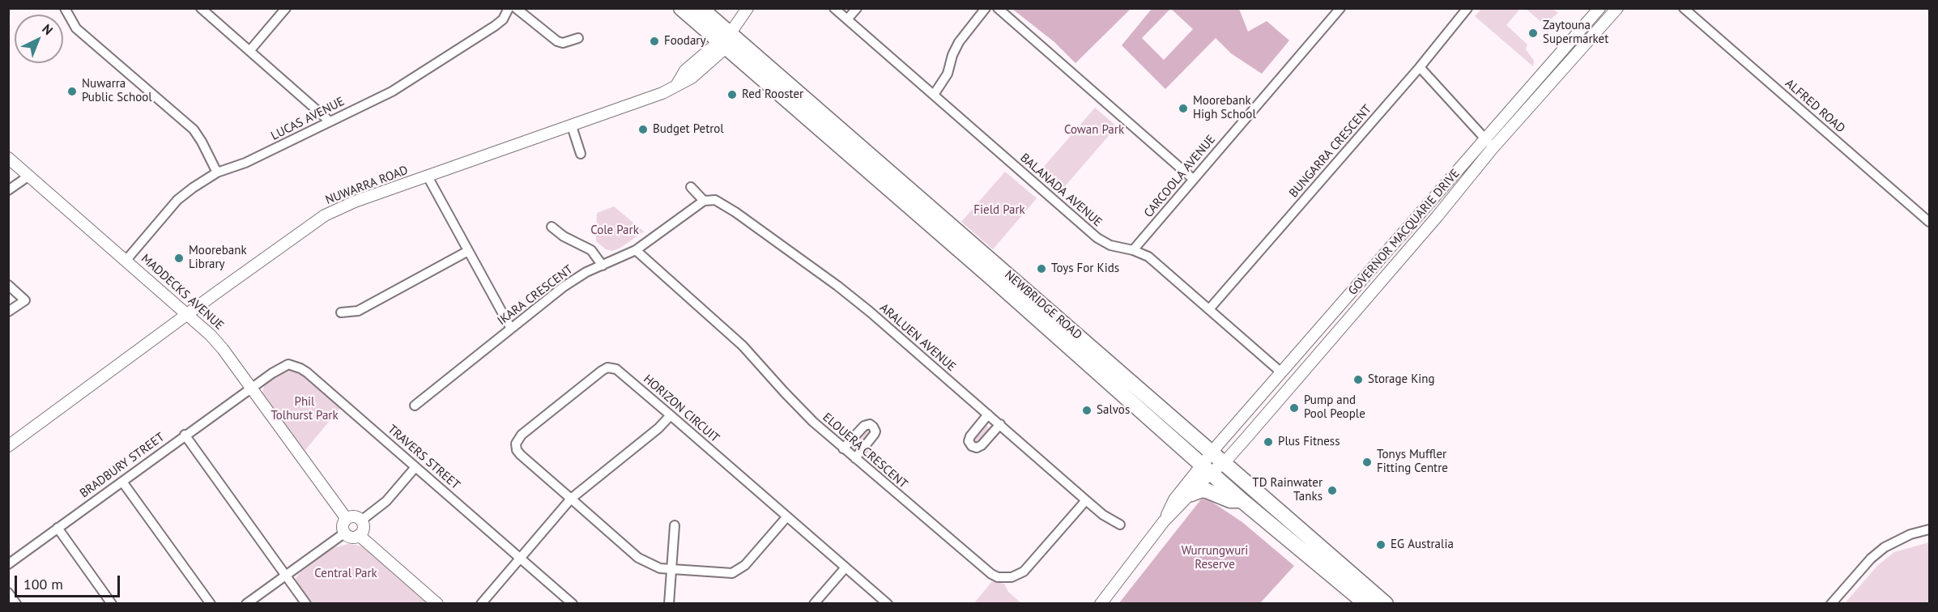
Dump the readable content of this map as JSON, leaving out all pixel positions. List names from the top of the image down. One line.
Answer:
{"streets":{"highway":["NEWBRIDGE ROAD"],"main road":["NUWARRA ROAD","GOVERNOR MACQUARIE DRIVE","MADDECKS AVENUE"],"street":["ALFRED ROAD","LUCAS AVENUE","BUNGARRA CRESCENT","CARCOOLA AVENUE","BALANADA AVENUE","IKARA CRESCENT","ARALUEN AVENUE","HORIZON CIRCUIT","ELOUERA CRESCENT","TRAVERS STREET","BRADBURY STREET"]},"crossings":[["LUCAS AVENUE","MADDECKS AVENUE"],["BUNGARRA CRESCENT","BALANADA AVENUE"],["CARCOOLA AVENUE","BALANADA AVENUE"],["NUWARRA ROAD","MADDECKS AVENUE"],["NUWARRA ROAD","NEWBRIDGE ROAD"],["BALANADA AVENUE","GOVERNOR MACQUARIE DRIVE"],["GOVERNOR MACQUARIE DRIVE","NEWBRIDGE ROAD"],["MADDECKS AVENUE","TRAVERS STREET"],["MADDECKS AVENUE","BRADBURY STREET"],["IKARA CRESCENT","ARALUEN AVENUE"],["IKARA CRESCENT","ELOUERA CRESCENT"],["ARALUEN AVENUE","ELOUERA CRESCENT"],["TRAVERS STREET","BRADBURY STREET"]],"parks":["Cowan Park","Field Park","Cole Park","Phil Tolhurst Park","Wurrungwuri Reserve","Central Park"],"places":["Zaytouna Supermarket","Foodary","Nuwarra Public School","Red Rooster","Moorebank High School","Budget Petrol","Moorebank Library","Toys For Kids","Storage King","Pump and Pool People","Salvos","Plus Fitness","Tonys Muffler Fitting Centre","TD Rainwater Tanks","EG Australia"],"scale_bar":"100 m","north":"top right"}
